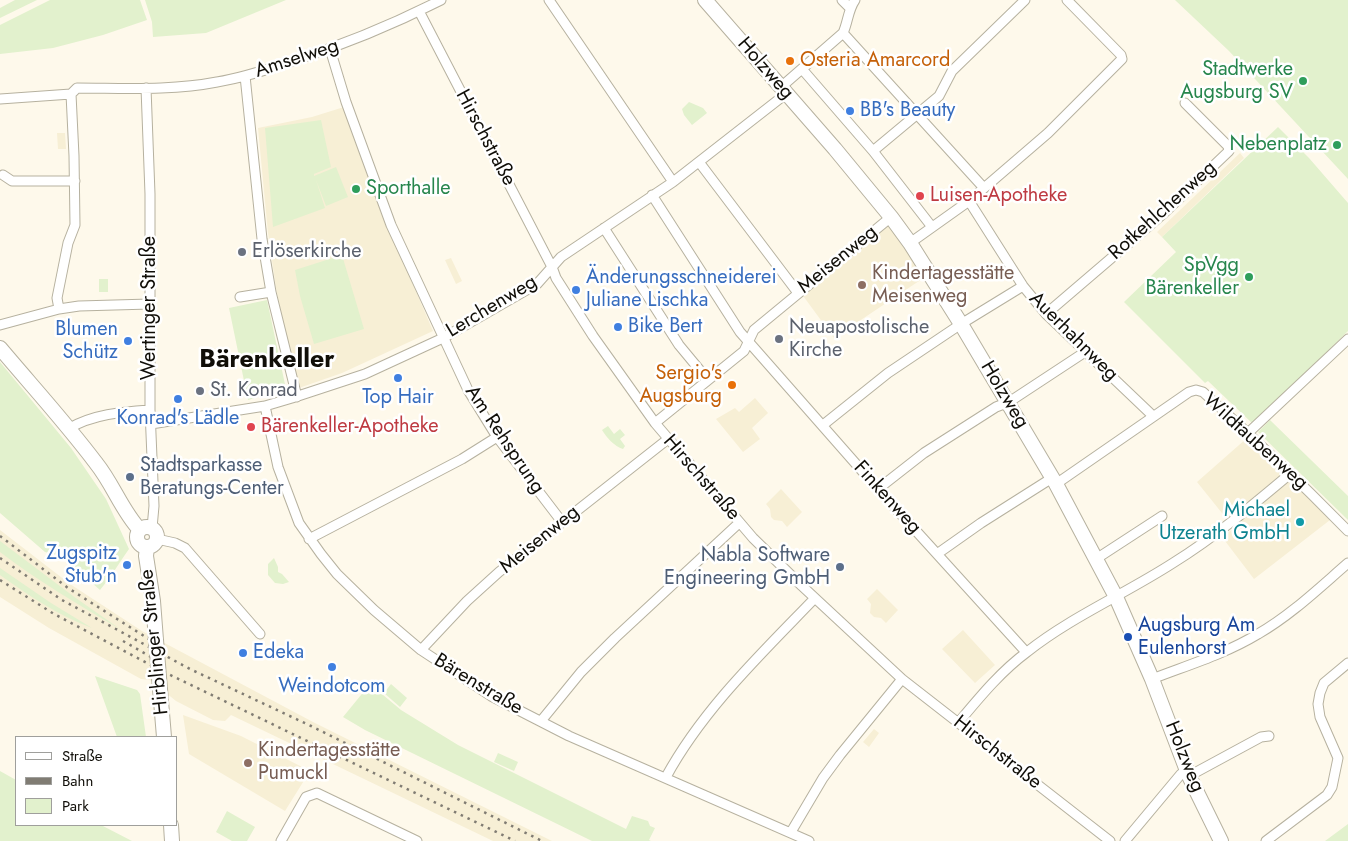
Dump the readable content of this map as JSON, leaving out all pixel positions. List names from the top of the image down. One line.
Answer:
{"streets":{"street":["Amselweg","Holzweg","Hirschstraße","Rotkehlchenweg","Meisenweg","Lerchenweg","Wertinger Straße","Auerhahnweg","Am Rehsprung","Wildtaubenweg","Finkenweg","Hirblinger Straße","Bärenstraße"]},"crossings":[["Amselweg","Hirschstraße"],["Amselweg","Wertinger Straße"],["Amselweg","Am Rehsprung"],["Holzweg","Meisenweg"],["Holzweg","Lerchenweg"],["Holzweg","Wildtaubenweg"],["Hirschstraße","Meisenweg"],["Hirschstraße","Lerchenweg"],["Rotkehlchenweg","Auerhahnweg"],["Meisenweg","Am Rehsprung"],["Meisenweg","Finkenweg"],["Meisenweg","Bärenstraße"],["Lerchenweg","Wertinger Straße"],["Lerchenweg","Am Rehsprung"],["Lerchenweg","Finkenweg"],["Lerchenweg","Bärenstraße"],["Wertinger Straße","Hirblinger Straße"],["Auerhahnweg","Wildtaubenweg"],["Wildtaubenweg","Finkenweg"]],"districts":["Bärenkeller"],"places":["Osteria Amarcord","Stadtwerke Augsburg SV","BB's Beauty","Nebenplatz","Sporthalle","Luisen-Apotheke","Erlöserkirche","SpVgg Bärenkeller","Kindertagesstätte Meisenweg","Änderungsschneiderei Juliane Lischka","Bike Bert","Neuapostolische Kirche","Blumen Schütz","Top Hair","Sergio's Augsburg","St. Konrad","Konrad's Lädle","Bärenkeller-Apotheke","Stadtsparkasse Beratungs-Center","Michael Utzerath GmbH","Zugspitz Stub'n","Nabla Software Engineering GmbH","Augsburg Am Eulenhorst","Edeka","Weindotcom","Kindertagesstätte Pumuckl"],"legend":["Straße","Bahn","Park"]}
